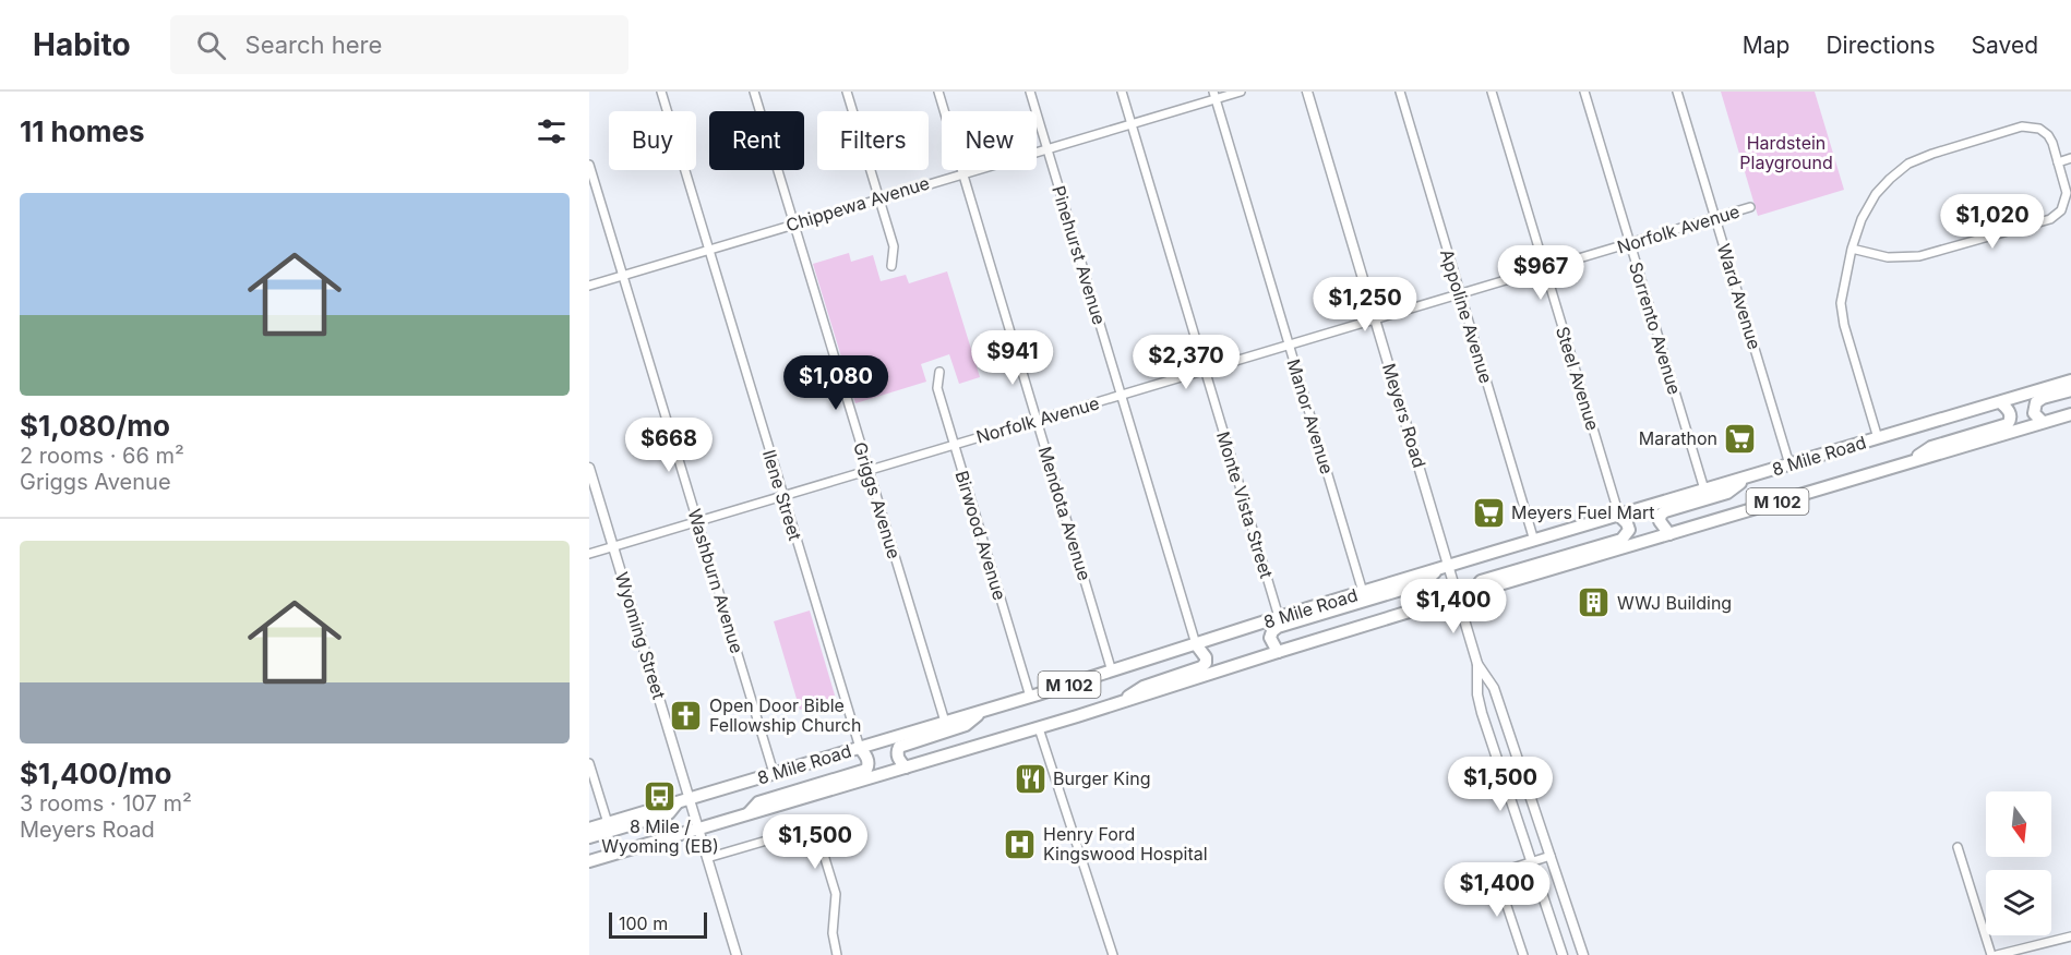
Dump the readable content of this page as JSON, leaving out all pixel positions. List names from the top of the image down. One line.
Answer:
{"streets":{"highway":["8 Mile Road","M 102"],"street":["Chippewa Avenue","Norfolk Avenue","Pinehurst Avenue","Ward Avenue","Appoline Avenue","Sorrento Avenue","Steel Avenue","Meyers Road","Manor Avenue","Ilene Street","Griggs Avenue","Monte Vista Street","Mendota Avenue","Birwood Avenue","Washburn Avenue","Wyoming Street"]},"crossings":[["Chippewa Avenue","Pinehurst Avenue"],["Chippewa Avenue","Manor Avenue"],["Chippewa Avenue","Ilene Street"],["Chippewa Avenue","Griggs Avenue"],["Chippewa Avenue","Monte Vista Street"],["Chippewa Avenue","Mendota Avenue"],["Chippewa Avenue","Washburn Avenue"],["Norfolk Avenue","Pinehurst Avenue"],["Norfolk Avenue","Ward Avenue"],["Norfolk Avenue","Appoline Avenue"],["Norfolk Avenue","Sorrento Avenue"],["Norfolk Avenue","Steel Avenue"],["Norfolk Avenue","Meyers Road"],["Norfolk Avenue","Manor Avenue"],["Norfolk Avenue","Ilene Street"],["Norfolk Avenue","Griggs Avenue"],["Norfolk Avenue","Monte Vista Street"],["Norfolk Avenue","Mendota Avenue"],["Norfolk Avenue","Birwood Avenue"],["Norfolk Avenue","Washburn Avenue"],["Norfolk Avenue","Wyoming Street"],["Pinehurst Avenue","8 Mile Road"],["Ward Avenue","8 Mile Road"],["Appoline Avenue","8 Mile Road"],["Sorrento Avenue","8 Mile Road"],["Steel Avenue","8 Mile Road"],["Meyers Road","8 Mile Road"],["Manor Avenue","8 Mile Road"],["8 Mile Road","Ilene Street"],["8 Mile Road","Griggs Avenue"],["8 Mile Road","M 102"],["8 Mile Road","Monte Vista Street"],["8 Mile Road","Mendota Avenue"],["8 Mile Road","Birwood Avenue"],["8 Mile Road","Washburn Avenue"],["8 Mile Road","Wyoming Street"],["M 102","Wyoming Street"]],"parks":["Hardstein Playground"],"places":{"supermarket":["Marathon","Meyers Fuel Mart"],"building":["WWJ Building"],"church":["Open Door Bible Fellowship Church"],"restaurant":["Burger King"],"bus stop":["8 Mile / Wyoming (EB)"],"hospital":["Henry Ford Kingswood Hospital"]},"scale_bar":"100 m","north":"bottom","page":{"header":"Habito","search":"Search here","nav":["Map","Directions","Saved"],"heading":"11 homes","chip":["Buy","Rent","Filters","New"],"list":[{"name":"$1,080/mo","note":"2 rooms · 66 m² · Griggs Avenue"},{"name":"$1,400/mo","note":"3 rooms · 107 m² · Meyers Road"}],"price":["$1,020","$967","$1,250","$941","$2,370","$1,080","$668","$1,400","$1,500","$1,500","$1,400"],"scale":"100 m"}}
